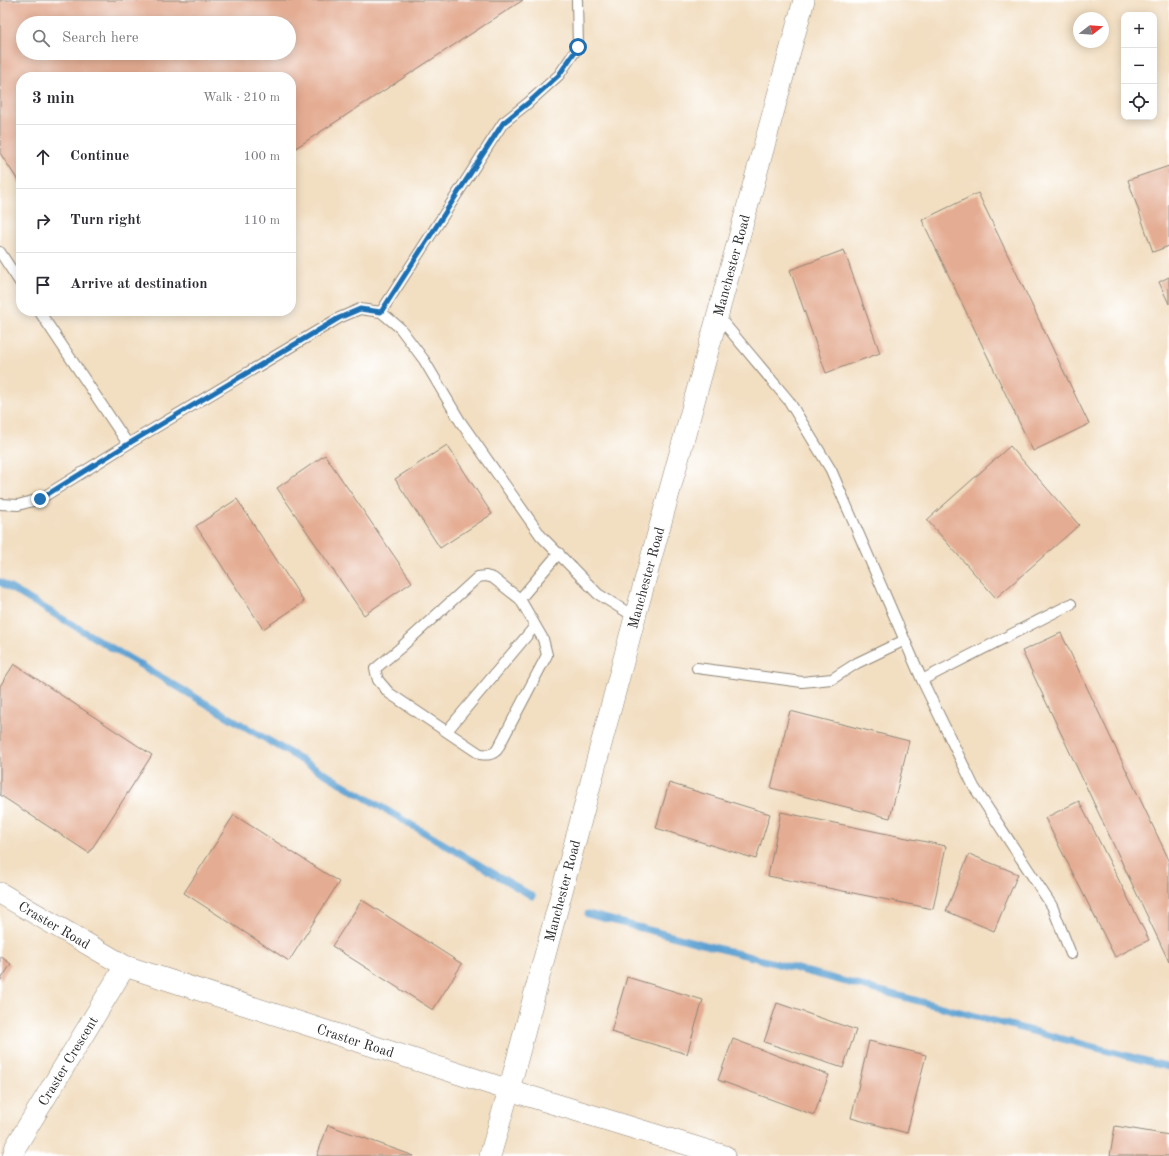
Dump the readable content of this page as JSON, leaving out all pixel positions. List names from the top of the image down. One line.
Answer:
{"streets":{"street":["Manchester Road","Craster Road","Craster Crescent"]},"crossings":[["Manchester Road","Craster Road"],["Craster Road","Craster Crescent"]],"north":"right","page":{"map_buttons":["+","−"],"search":"Search here","heading":["3 min","Walk · 210 m"],"list":[["Continue","100 m"],["Turn right","110 m"],"Arrive at destination"]}}
